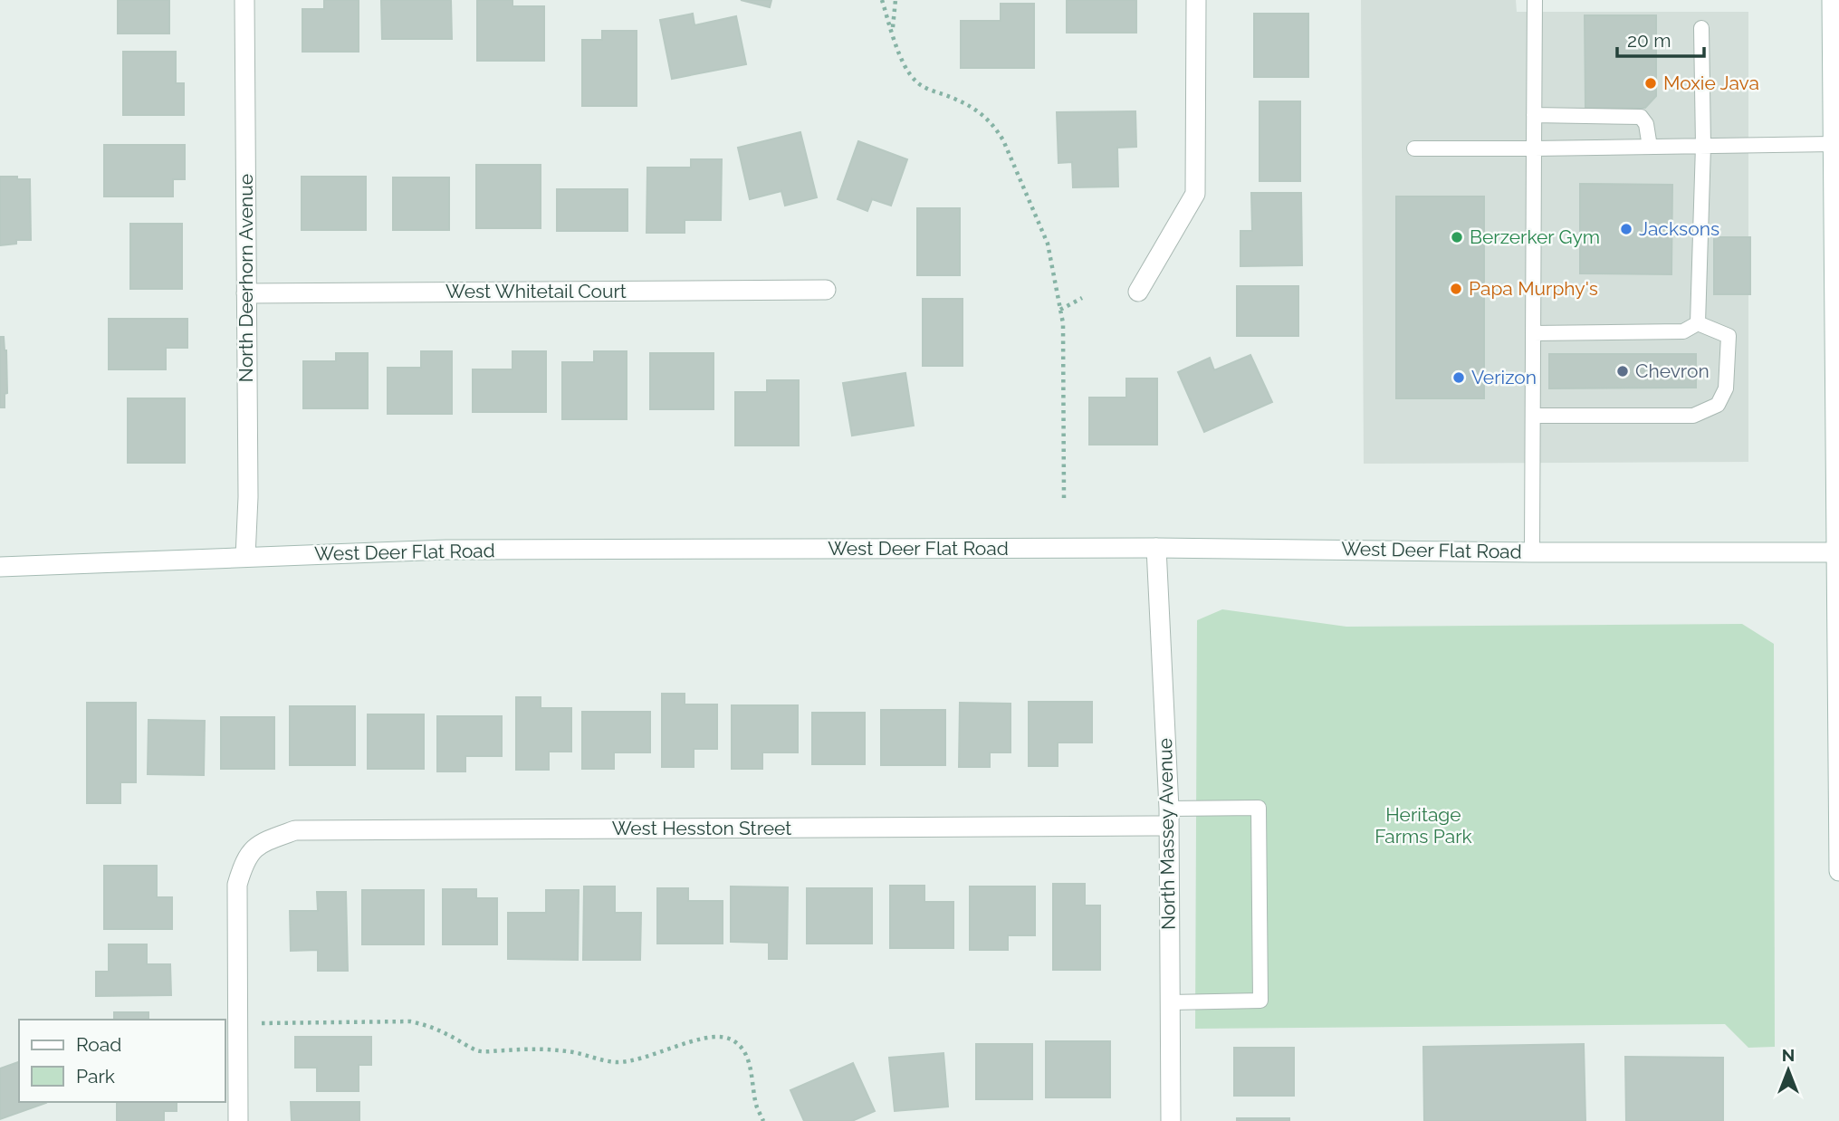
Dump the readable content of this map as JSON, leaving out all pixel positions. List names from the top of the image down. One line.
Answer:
{"streets":{"street":["North Deerhorn Avenue","West Whitetail Court","West Deer Flat Road","West Hesston Street","North Massey Avenue"]},"crossings":[["North Deerhorn Avenue","West Whitetail Court"],["North Deerhorn Avenue","West Deer Flat Road"],["West Deer Flat Road","North Massey Avenue"],["West Hesston Street","North Massey Avenue"]],"parks":["Heritage Farms Park"],"places":["Moxie Java","Jacksons","Berzerker Gym","Papa Murphy's","Chevron","Verizon"],"legend":["Road","Park"],"scale_bar":"20 m","north":"top"}
